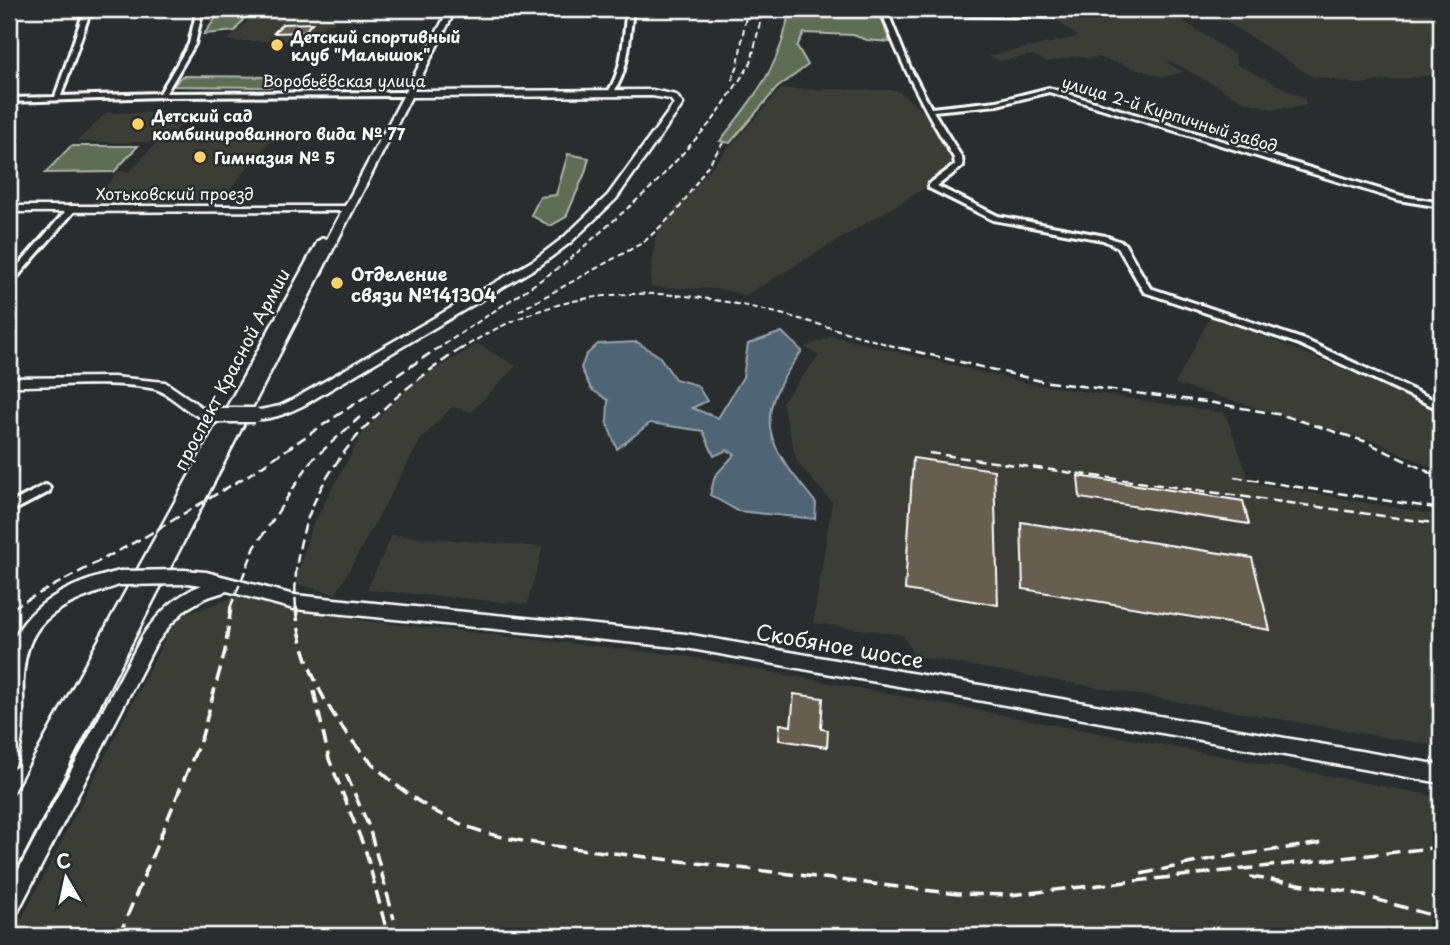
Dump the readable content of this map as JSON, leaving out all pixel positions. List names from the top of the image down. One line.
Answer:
{"streets":{"main road":["Воробьёвская улица","Хотьковский проезд","проспект Красной Армии","Скобяное шоссе"],"street":["улица 2-й Кирпичный завод"]},"crossings":[["Воробьёвская улица","проспект Красной Армии"],["Хотьковский проезд","проспект Красной Армии"]],"places":["Детский спортивный клуб \"Малышок\"","Детский сад комбинированного вида № 77","Гимназия № 5","Отделение связи №141304"],"north":"top"}
